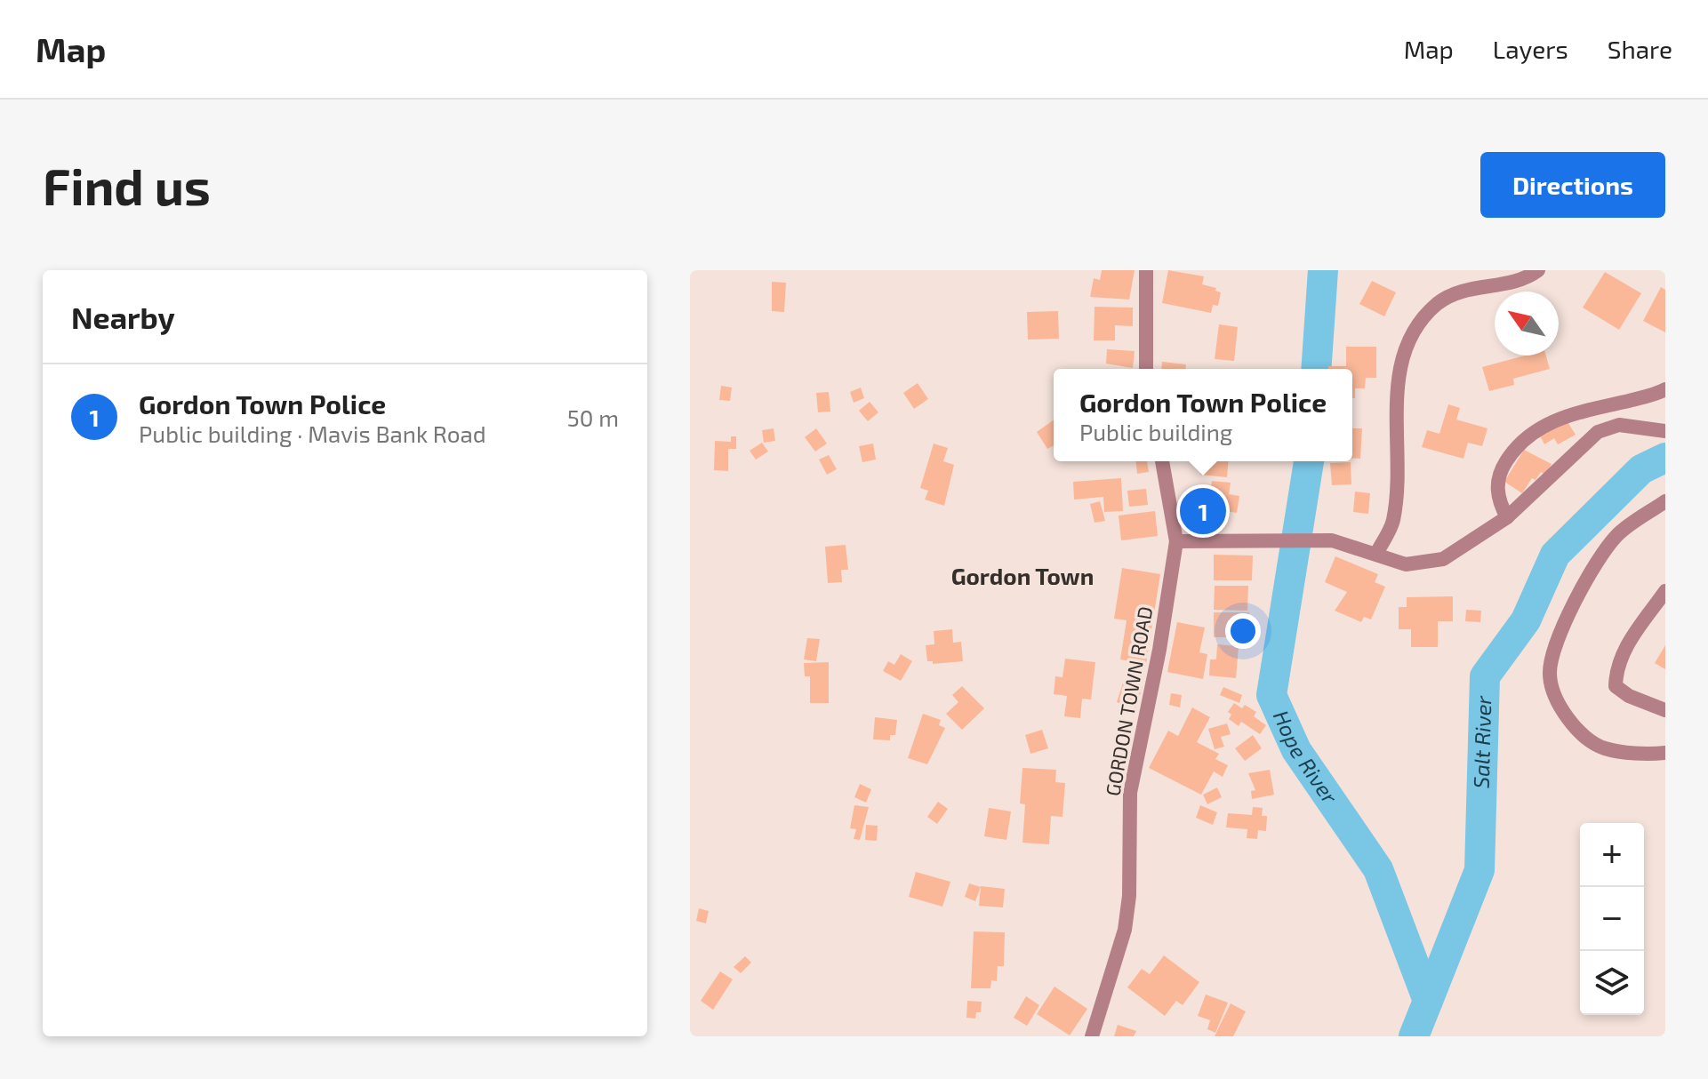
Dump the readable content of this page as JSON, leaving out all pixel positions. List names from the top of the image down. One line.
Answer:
{"streets":{"street":["GORDON TOWN ROAD"]},"districts":["Gordon Town"],"water":["Salt River","Hope River"],"north":"top left","page":{"header":"Map","nav":["Map","Layers","Share"],"buttons":"Directions","title":"Find us","heading":"Nearby","list":[{"mark":"1","name":"Gordon Town Police","note":"Public building · Mavis Bank Road","value":"50 m"}],"popup":["Gordon Town Police","Public building"],"pins":"1","map_buttons":["+","−"]}}
